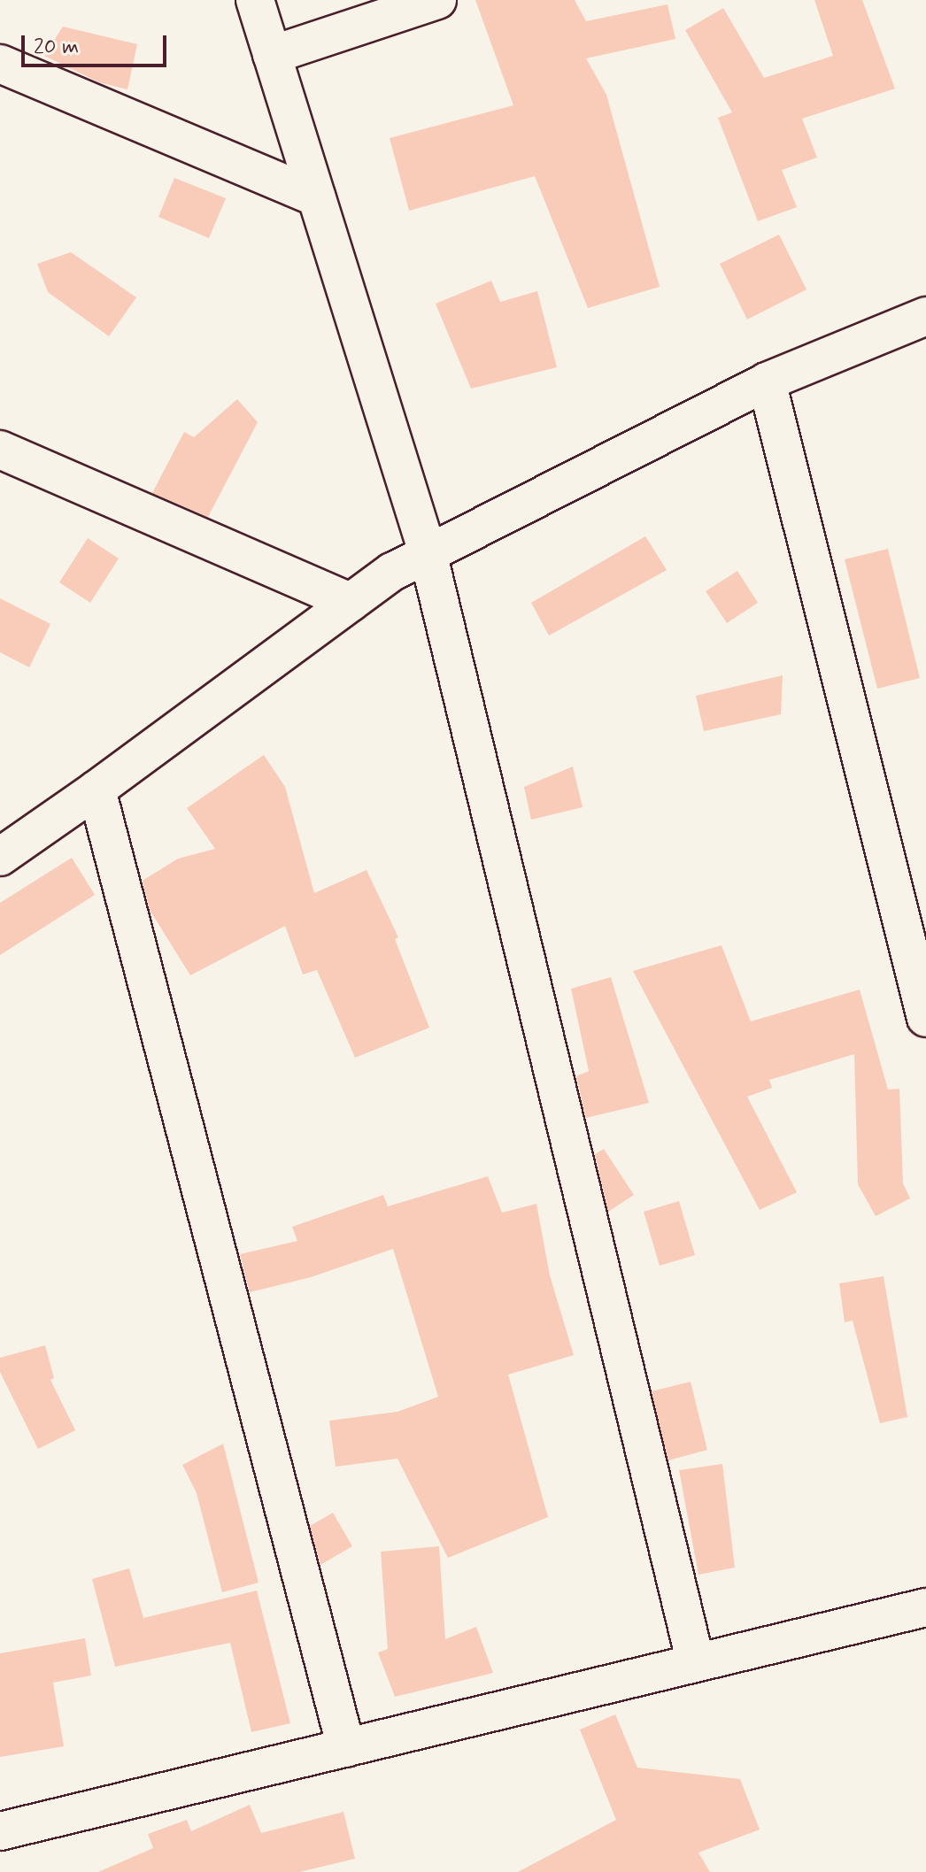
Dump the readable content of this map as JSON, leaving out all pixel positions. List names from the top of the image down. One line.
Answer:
{"scale_bar":"20 m"}
